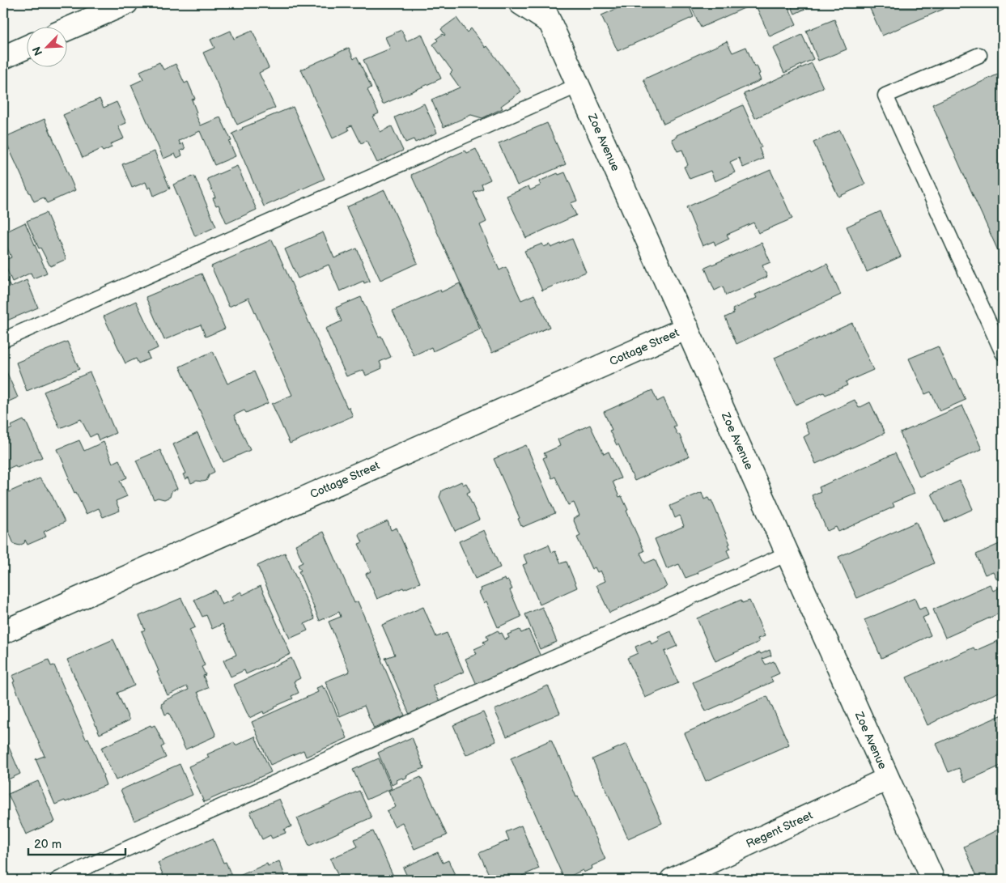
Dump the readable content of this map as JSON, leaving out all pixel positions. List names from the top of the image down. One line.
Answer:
{"streets":{"street":["Zoe Avenue","Cottage Street","Regent Street"]},"crossings":[["Zoe Avenue","Cottage Street"],["Zoe Avenue","Regent Street"]],"scale_bar":"20 m","north":"bottom left"}
